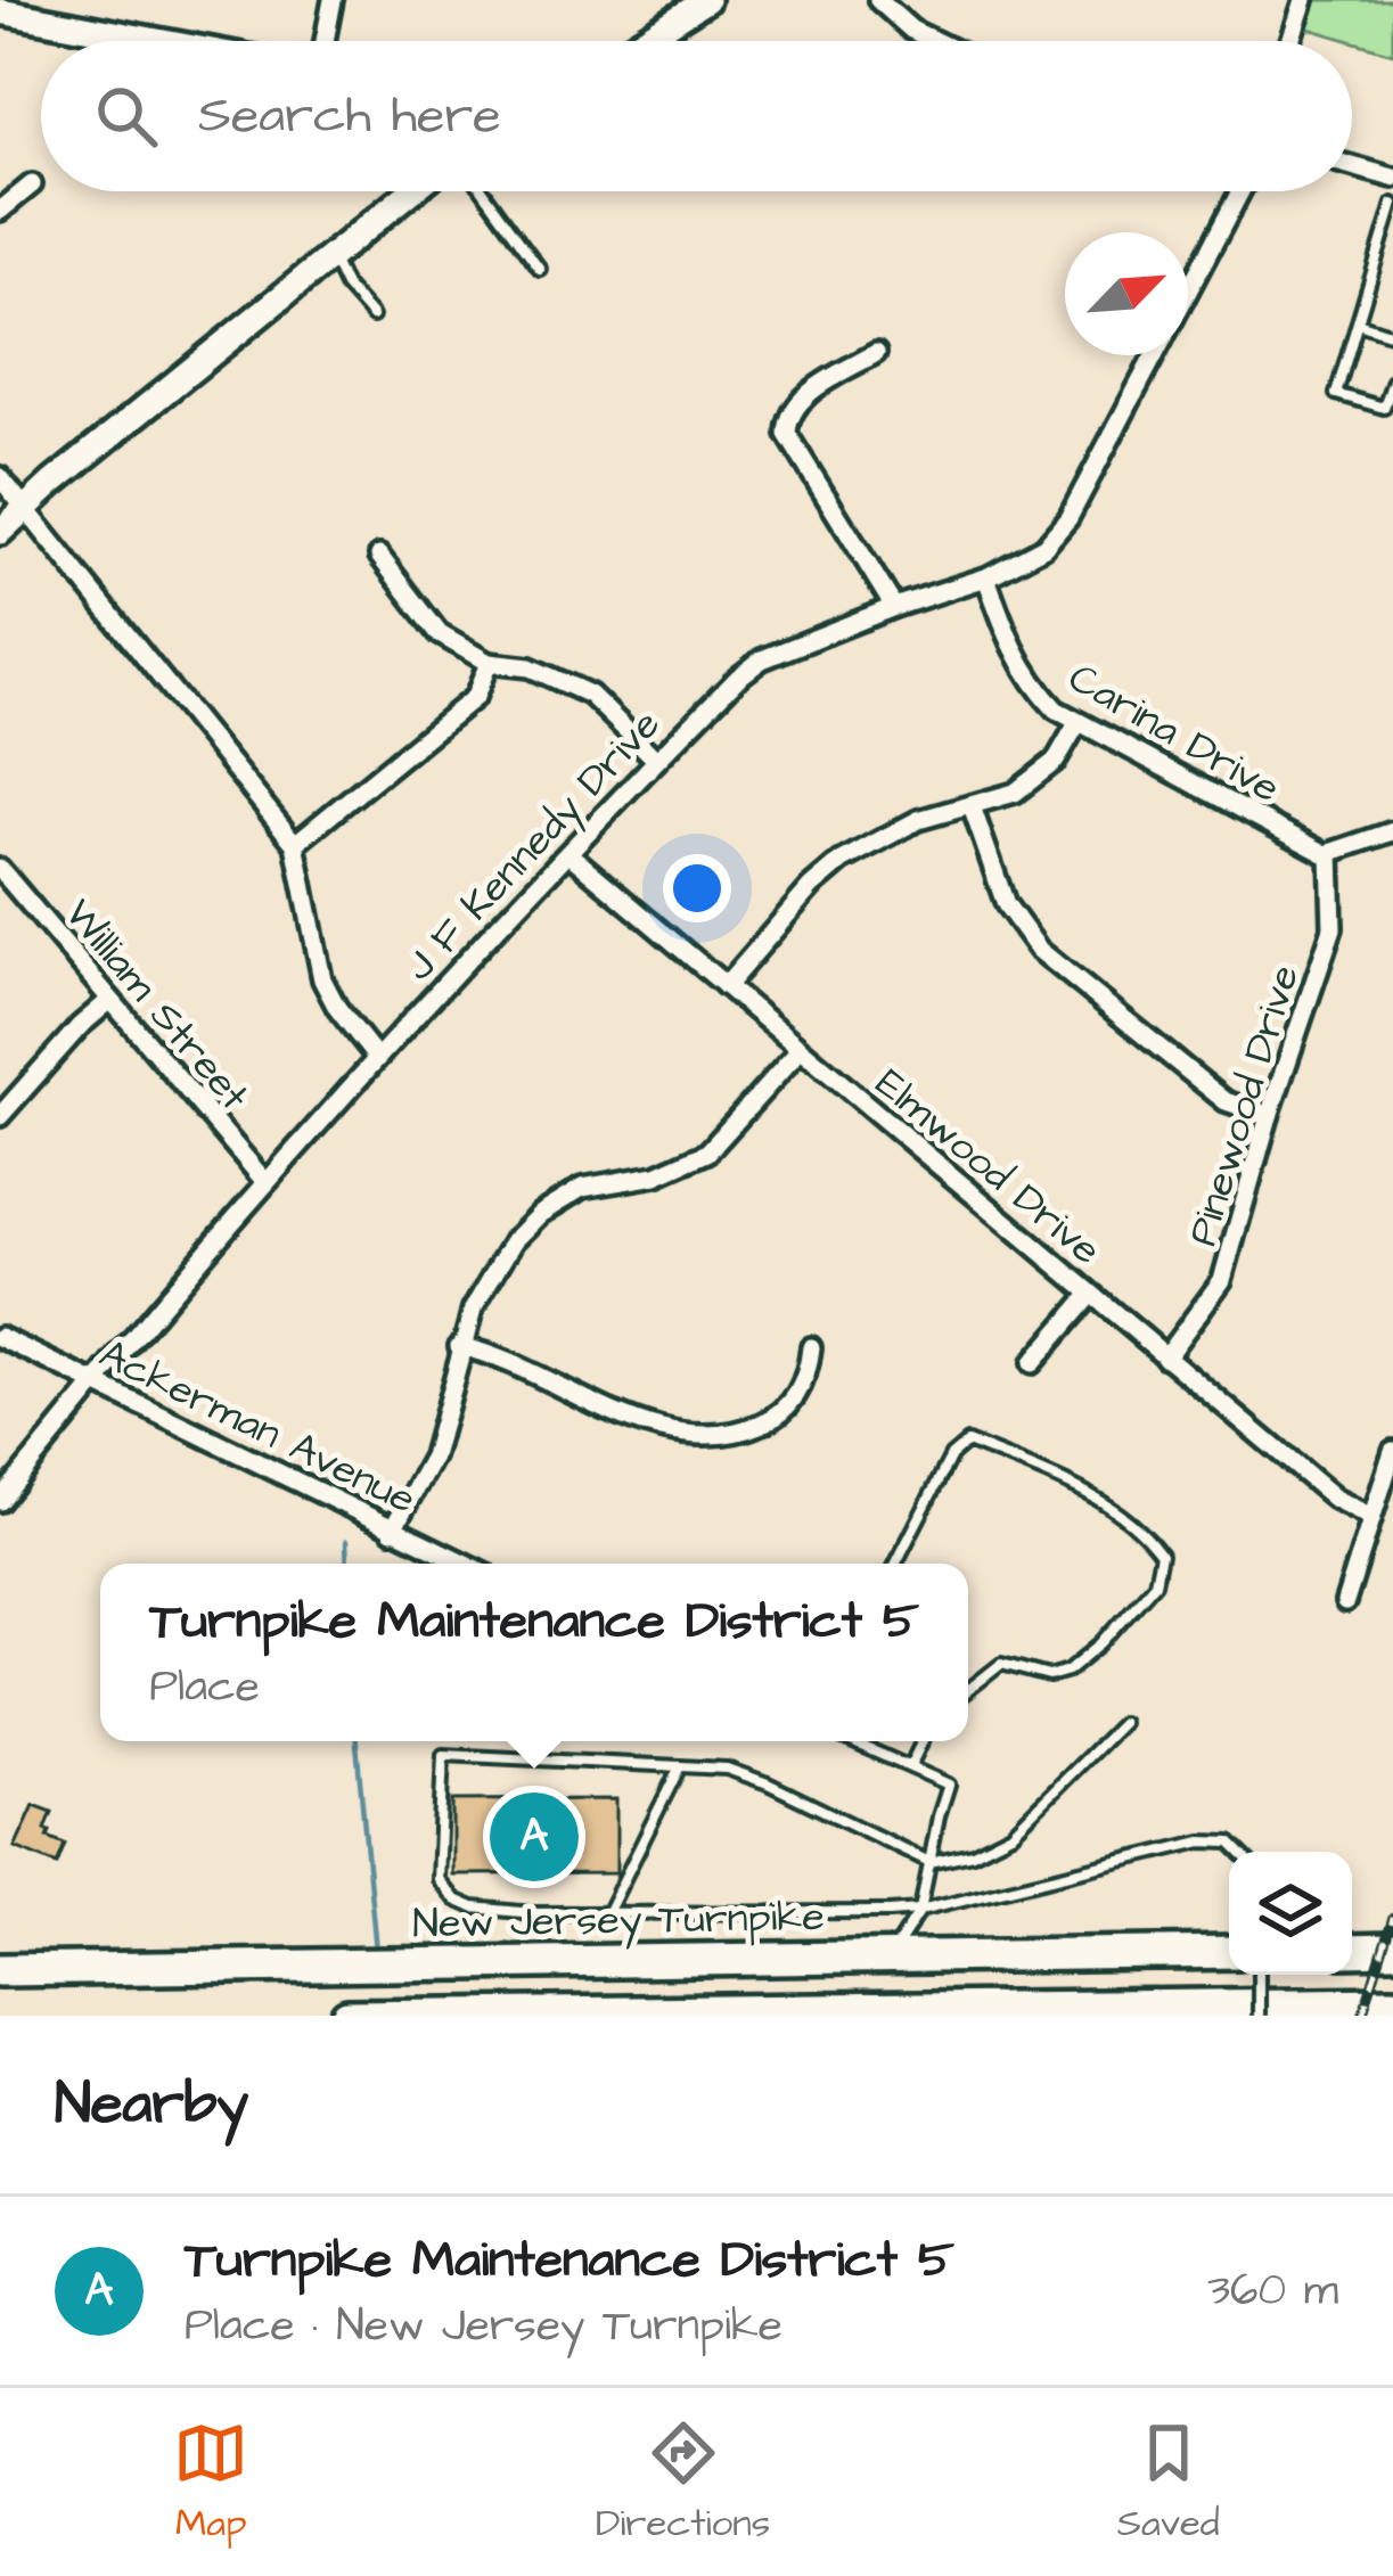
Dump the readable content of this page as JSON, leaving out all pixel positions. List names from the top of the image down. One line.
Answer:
{"streets":{"highway":["New Jersey Turnpike"],"street":["Carina Drive","J F Kennedy Drive","William Street","Pinewood Drive","Elmwood Drive","Ackerman Avenue"]},"crossings":[["Carina Drive","J F Kennedy Drive"],["Carina Drive","Pinewood Drive"],["J F Kennedy Drive","William Street"],["J F Kennedy Drive","Elmwood Drive"],["J F Kennedy Drive","Ackerman Avenue"],["Pinewood Drive","Elmwood Drive"]],"north":"top right","page":{"search":"Search here","popup":["Turnpike Maintenance District 5","Place"],"pins":"A","heading":"Nearby","list":[{"mark":"A","name":"Turnpike Maintenance District 5","note":"Place · New Jersey Turnpike","value":"360 m"}],"nav":["Map","Directions","Saved"]}}
